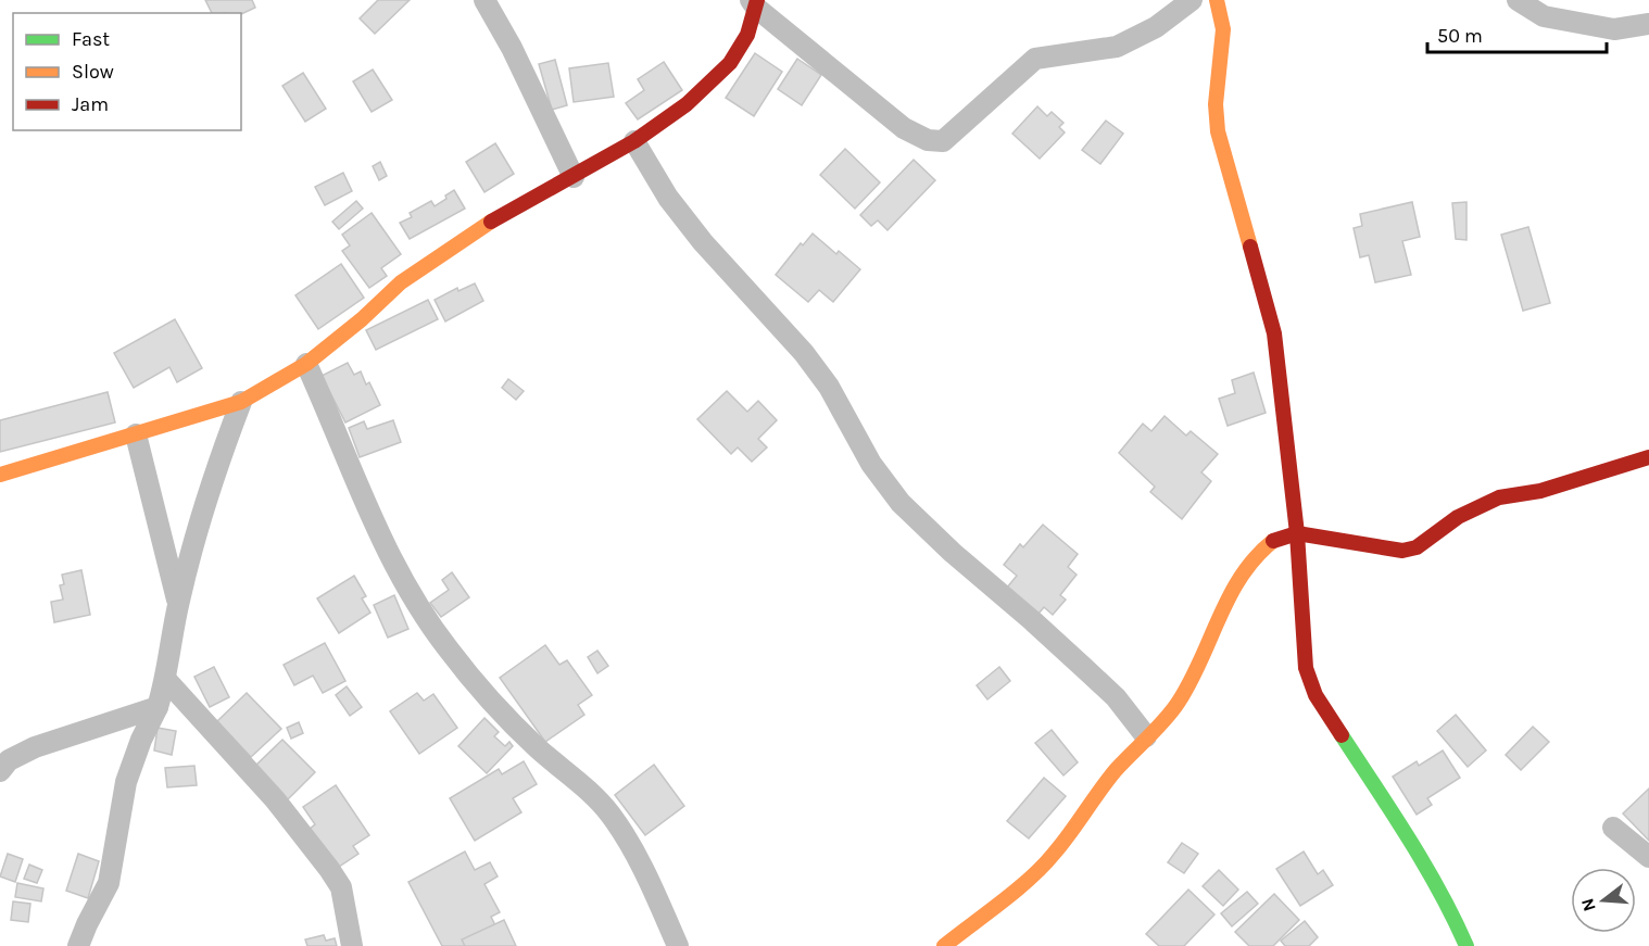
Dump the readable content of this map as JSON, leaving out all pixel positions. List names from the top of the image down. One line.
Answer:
{"legend":["Fast","Slow","Jam"],"scale_bar":"50 m","north":"left"}
